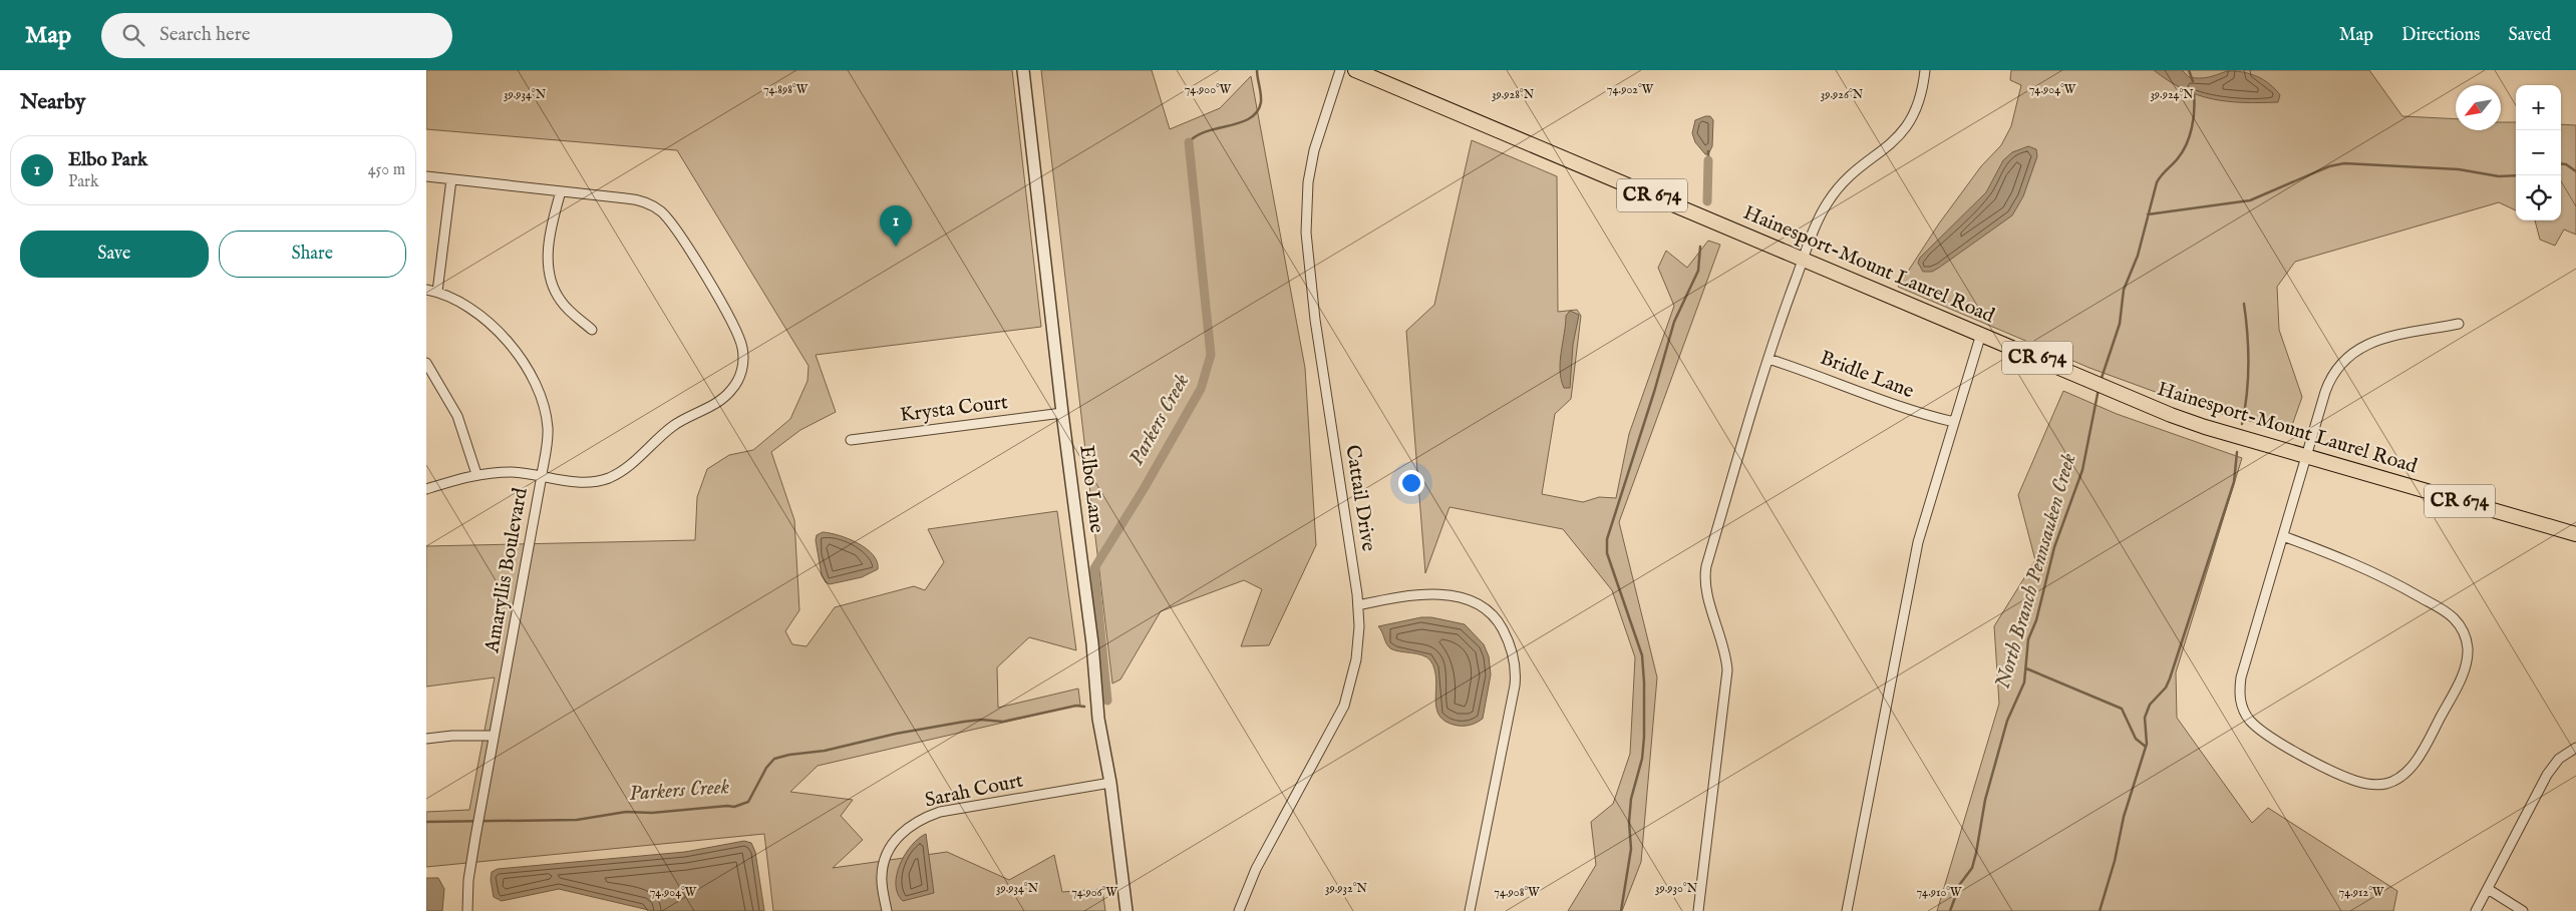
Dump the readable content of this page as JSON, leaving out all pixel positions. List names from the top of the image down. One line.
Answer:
{"streets":{"main road":["CR 674","Hainesport-Mount Laurel Road"],"street":["Bridle Lane","Krysta Court","Elbo Lane","Cattail Drive","Amaryllis Boulevard","Sarah Court"]},"crossings":[["Krysta Court","Elbo Lane"],["Elbo Lane","Sarah Court"]],"water":["Parkers Creek","North Branch Pennsauken Creek"],"north":"bottom left","page":{"header":"Map","search":"Search here","nav":["Map","Directions","Saved"],"heading":"Nearby","map_buttons":["+","−"],"list":[{"mark":"1","name":"Elbo Park","note":"Park","value":"450 m"}],"pins":"1","buttons":["Save","Share"]},"coordinates":["74.898°W","74.900°W","74.902°W","74.904°W","39.934°N","39.928°N","39.926°N","39.924°N","39.932°N","39.930°N","74.906°W","74.908°W","74.910°W","74.912°W"]}
